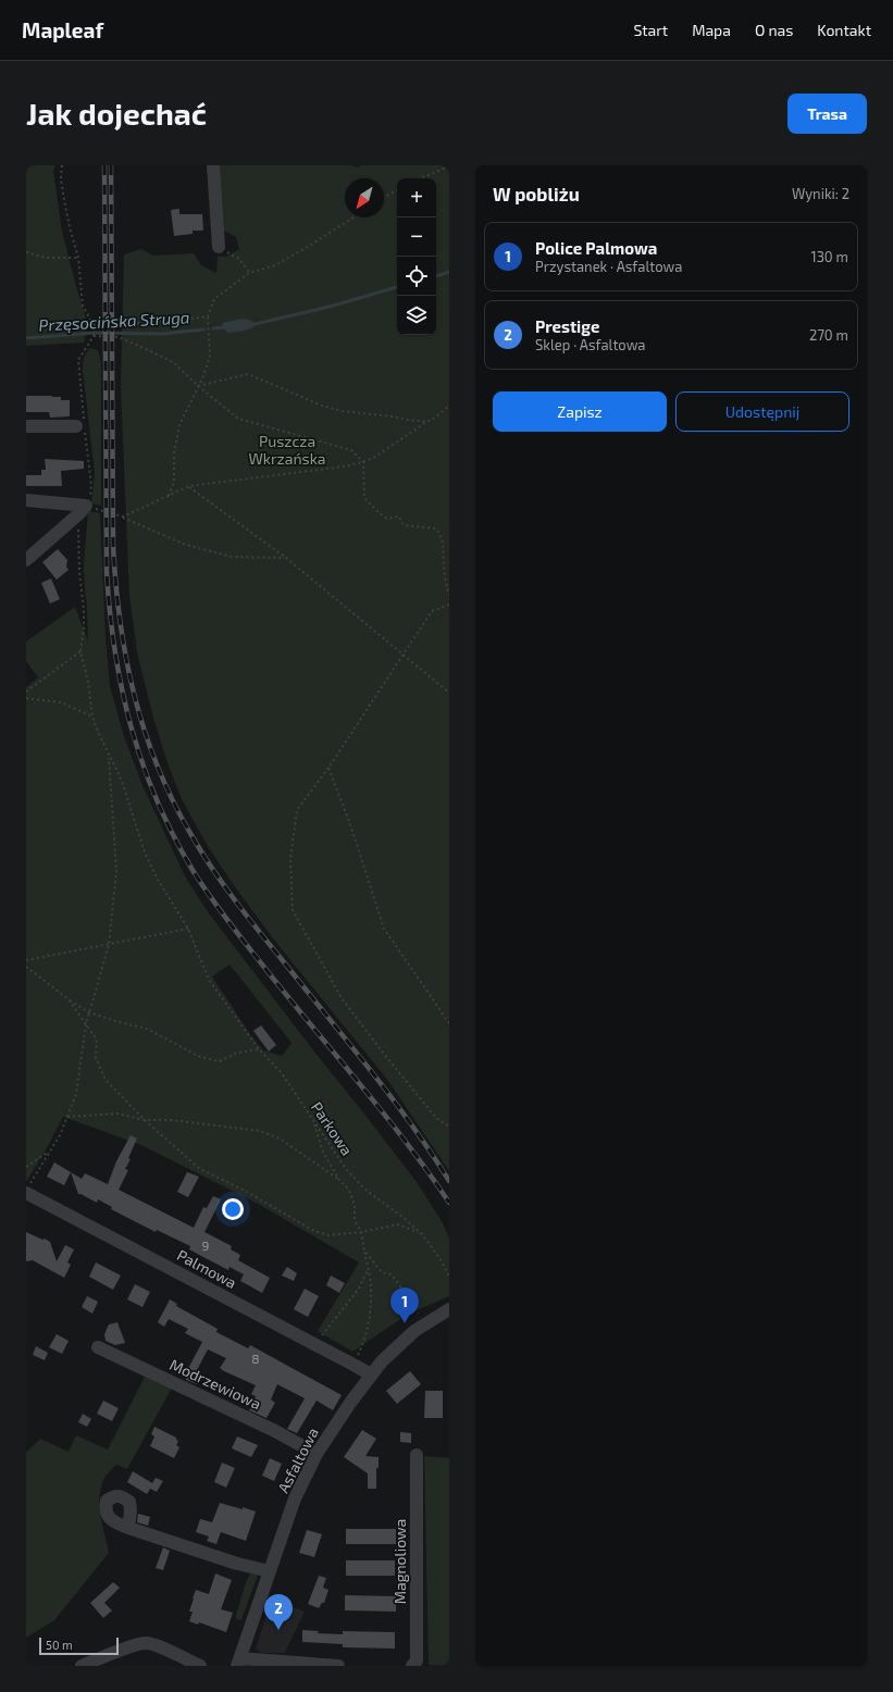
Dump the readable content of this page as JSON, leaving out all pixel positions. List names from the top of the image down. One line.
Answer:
{"streets":{"street":["Palmowa","Modrzewiowa","Asfaltowa","Magnoliowa"],"path":["Parkowa"]},"crossings":[["Palmowa","Asfaltowa"],["Modrzewiowa","Asfaltowa"]],"water":["Przęsocińska Struga"],"parks":["Puszcza Wkrzańska"],"house_numbers":["9","8"],"scale_bar":"50 m","north":"bottom left","page":{"header":"Mapleaf","nav":["Start","Mapa","O nas","Kontakt"],"buttons":["Trasa",["Zapisz","Udostępnij"]],"title":"Jak dojechać","heading":["W pobliżu","Wyniki: 2"],"map_buttons":["+","−"],"list":[{"mark":"1","name":"Police Palmowa","note":"Przystanek · Asfaltowa","value":"130 m"},{"mark":"2","name":"Prestige","note":"Sklep · Asfaltowa","value":"270 m"}],"pins":["1","2"],"scale":"50 m"}}
